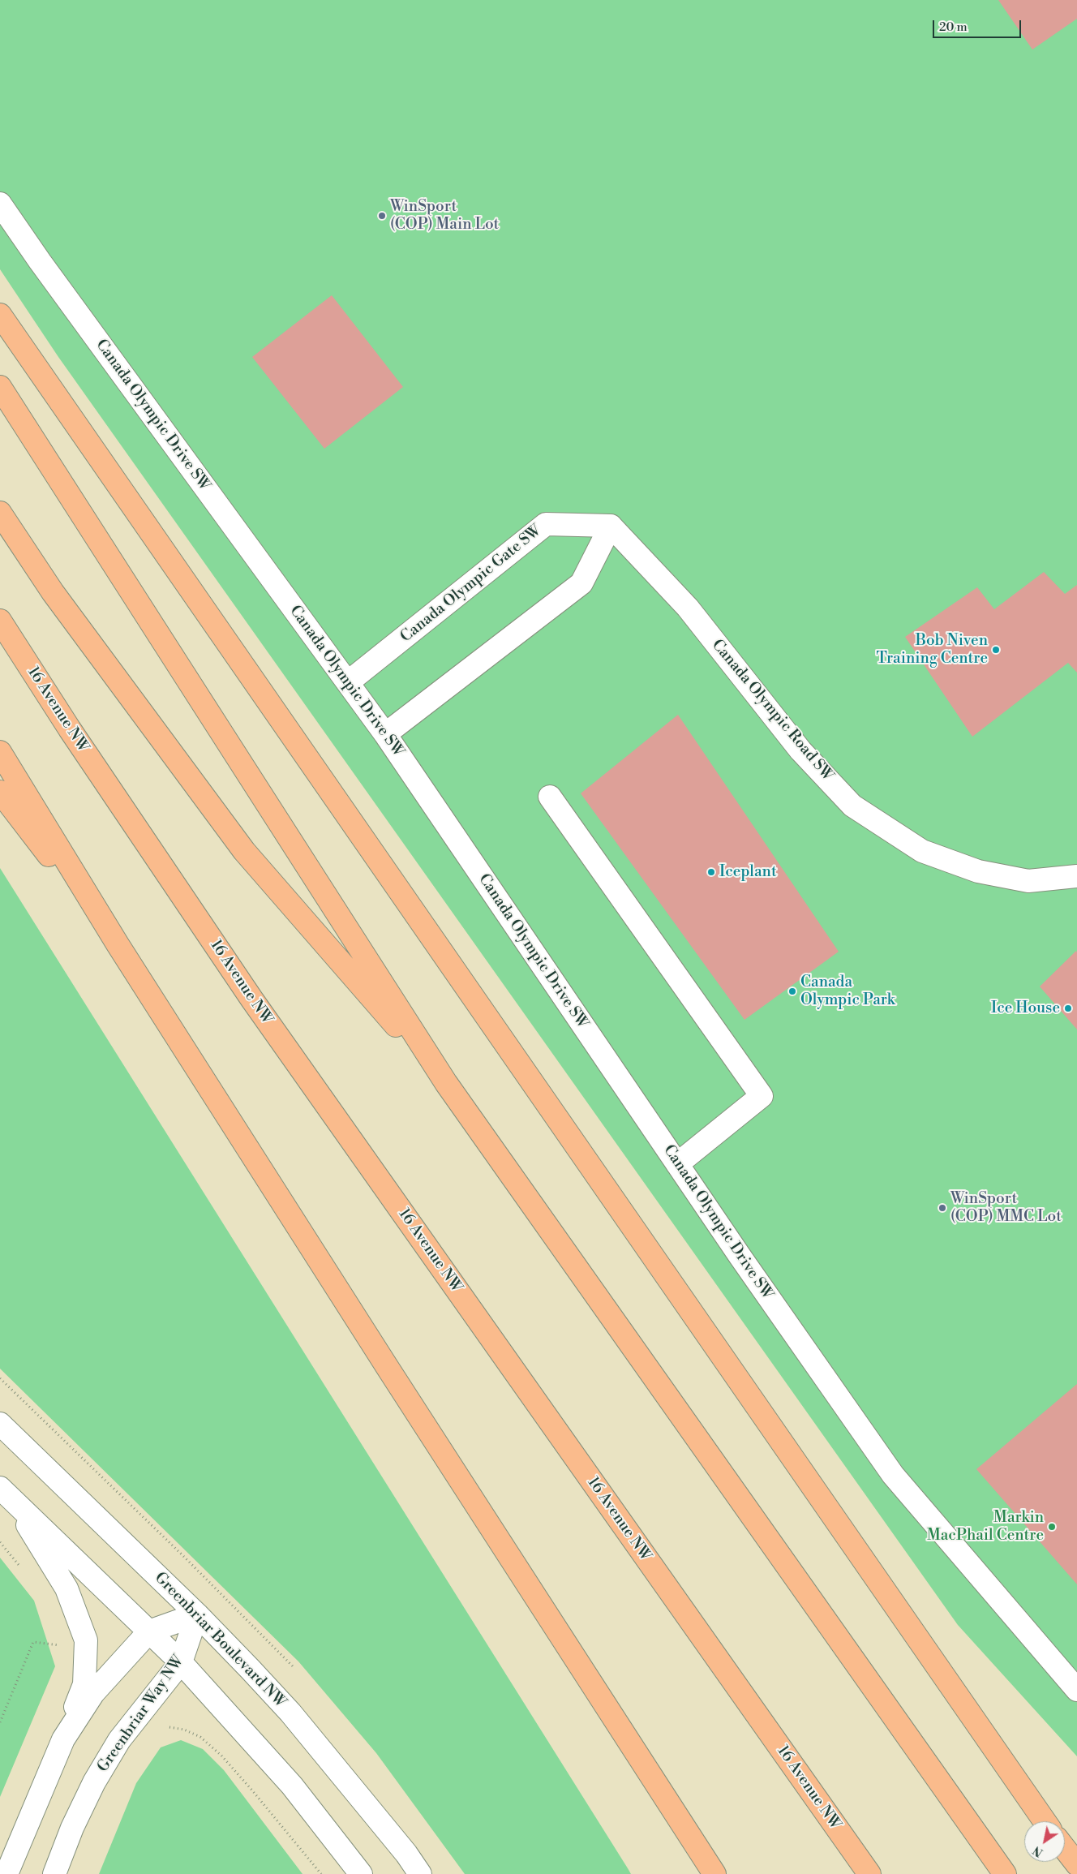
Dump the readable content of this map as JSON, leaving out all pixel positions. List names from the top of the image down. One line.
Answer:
{"streets":{"highway":["16 Avenue NW"],"street":["Canada Olympic Drive SW","Canada Olympic Gate SW","Canada Olympic Road SW","Greenbriar Boulevard NW","Greenbriar Way NW"]},"crossings":[["Canada Olympic Drive SW","Canada Olympic Gate SW"],["Canada Olympic Gate SW","Canada Olympic Road SW"],["Greenbriar Boulevard NW","Greenbriar Way NW"]],"places":["WinSport (COP) Main Lot","Bob Niven Training Centre","Iceplant","Canada Olympic Park","Ice House","WinSport (COP) MMC Lot","Markin MacPhail Centre"],"scale_bar":"20 m","north":"bottom left"}
